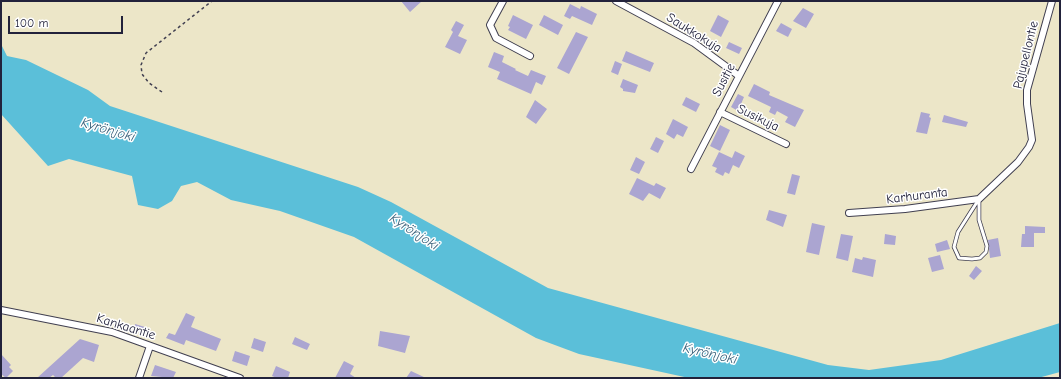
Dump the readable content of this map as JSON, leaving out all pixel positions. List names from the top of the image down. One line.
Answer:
{"streets":{"street":["Saukkokuja","Pajupellontie","Susitie","Susikuja","Karhuranta","Kankaantie"]},"crossings":[["Saukkokuja","Susitie"],["Pajupellontie","Karhuranta"],["Susitie","Susikuja"]],"water":["Kyrönjoki"],"scale_bar":"100 m"}
